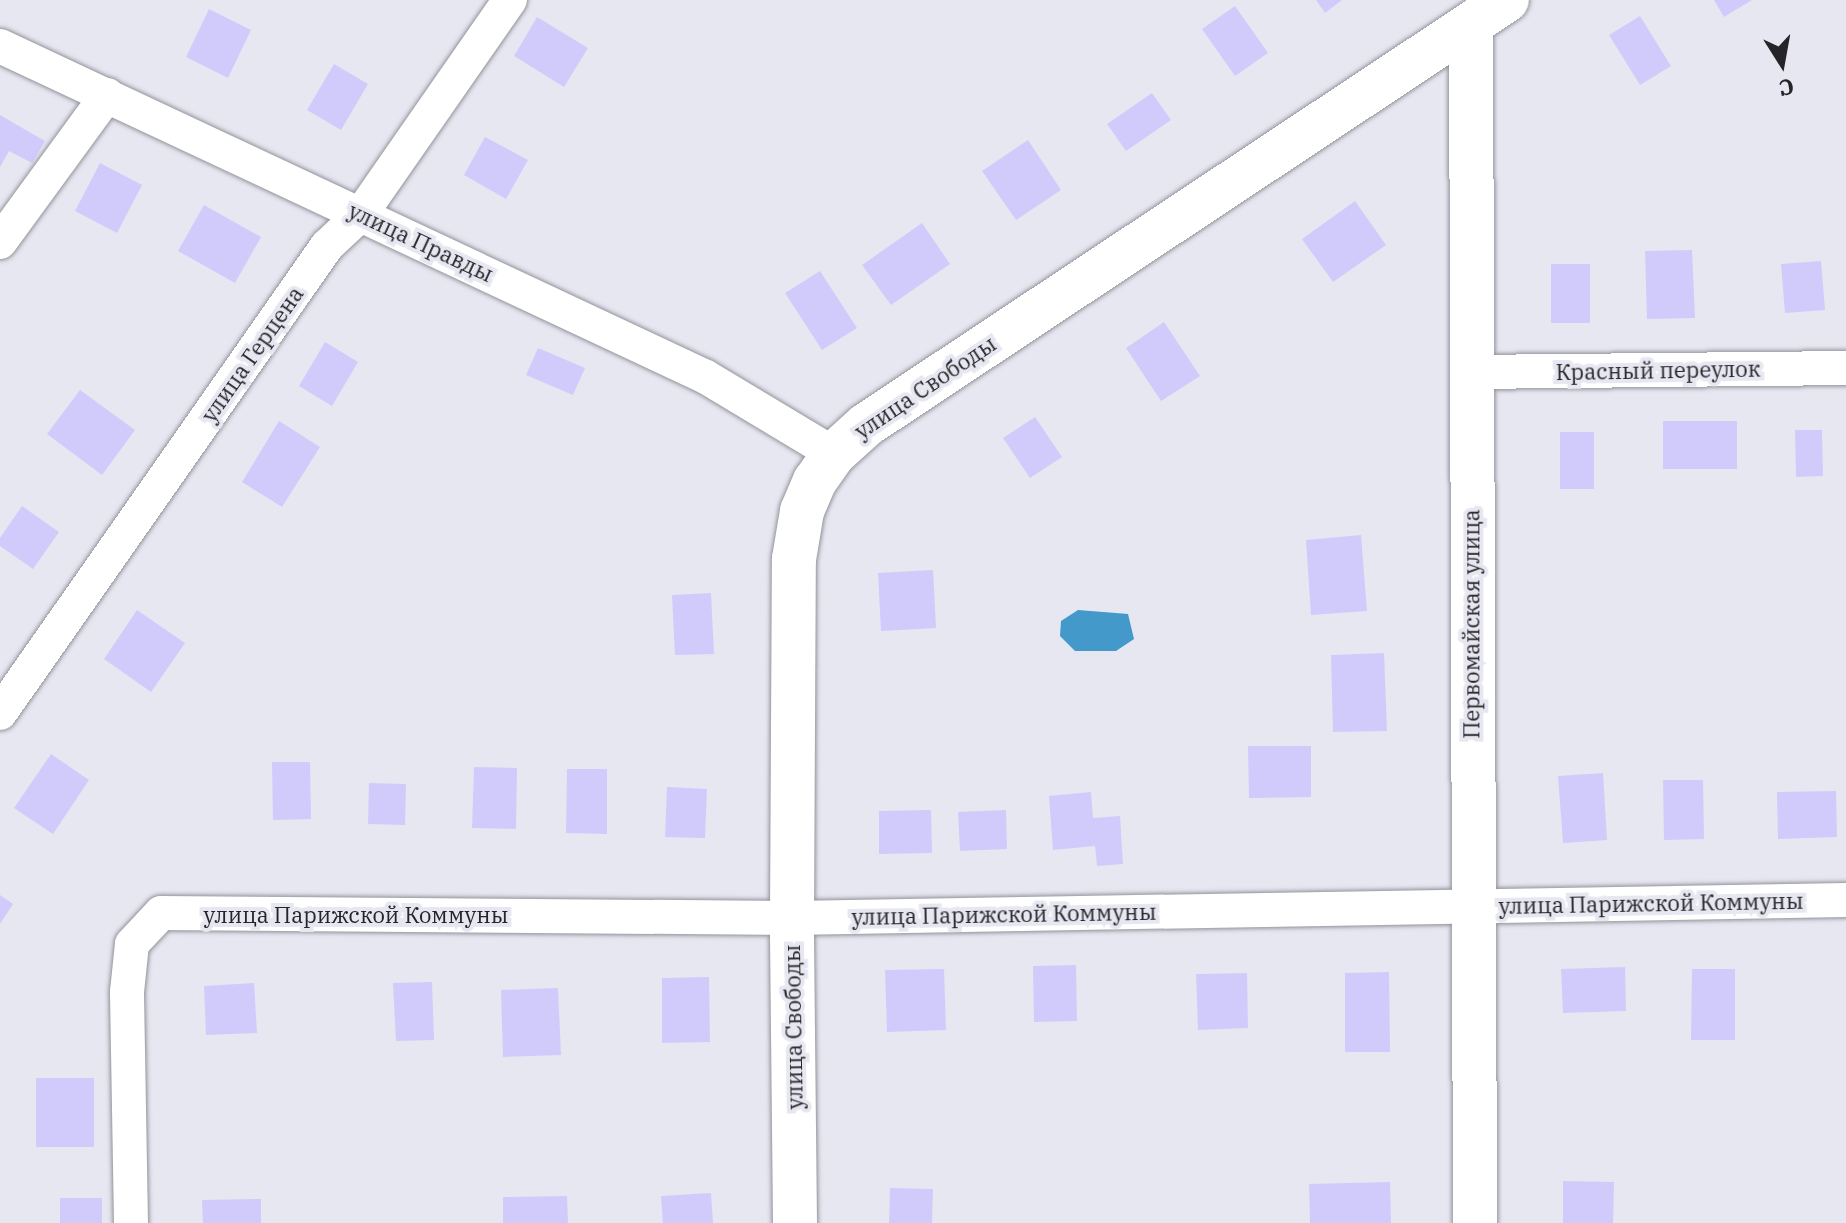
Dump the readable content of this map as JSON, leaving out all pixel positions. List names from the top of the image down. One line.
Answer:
{"streets":{"main road":["улица Свободы","Первомайская улица"],"street":["улица Правды","улица Герцена","Красный переулок","улица Парижской Коммуны"]},"crossings":[["улица Правды","улица Герцена"],["улица Правды","улица Свободы"],["Красный переулок","Первомайская улица"],["улица Свободы","Первомайская улица"],["улица Свободы","улица Парижской Коммуны"],["Первомайская улица","улица Парижской Коммуны"]],"north":"bottom"}
